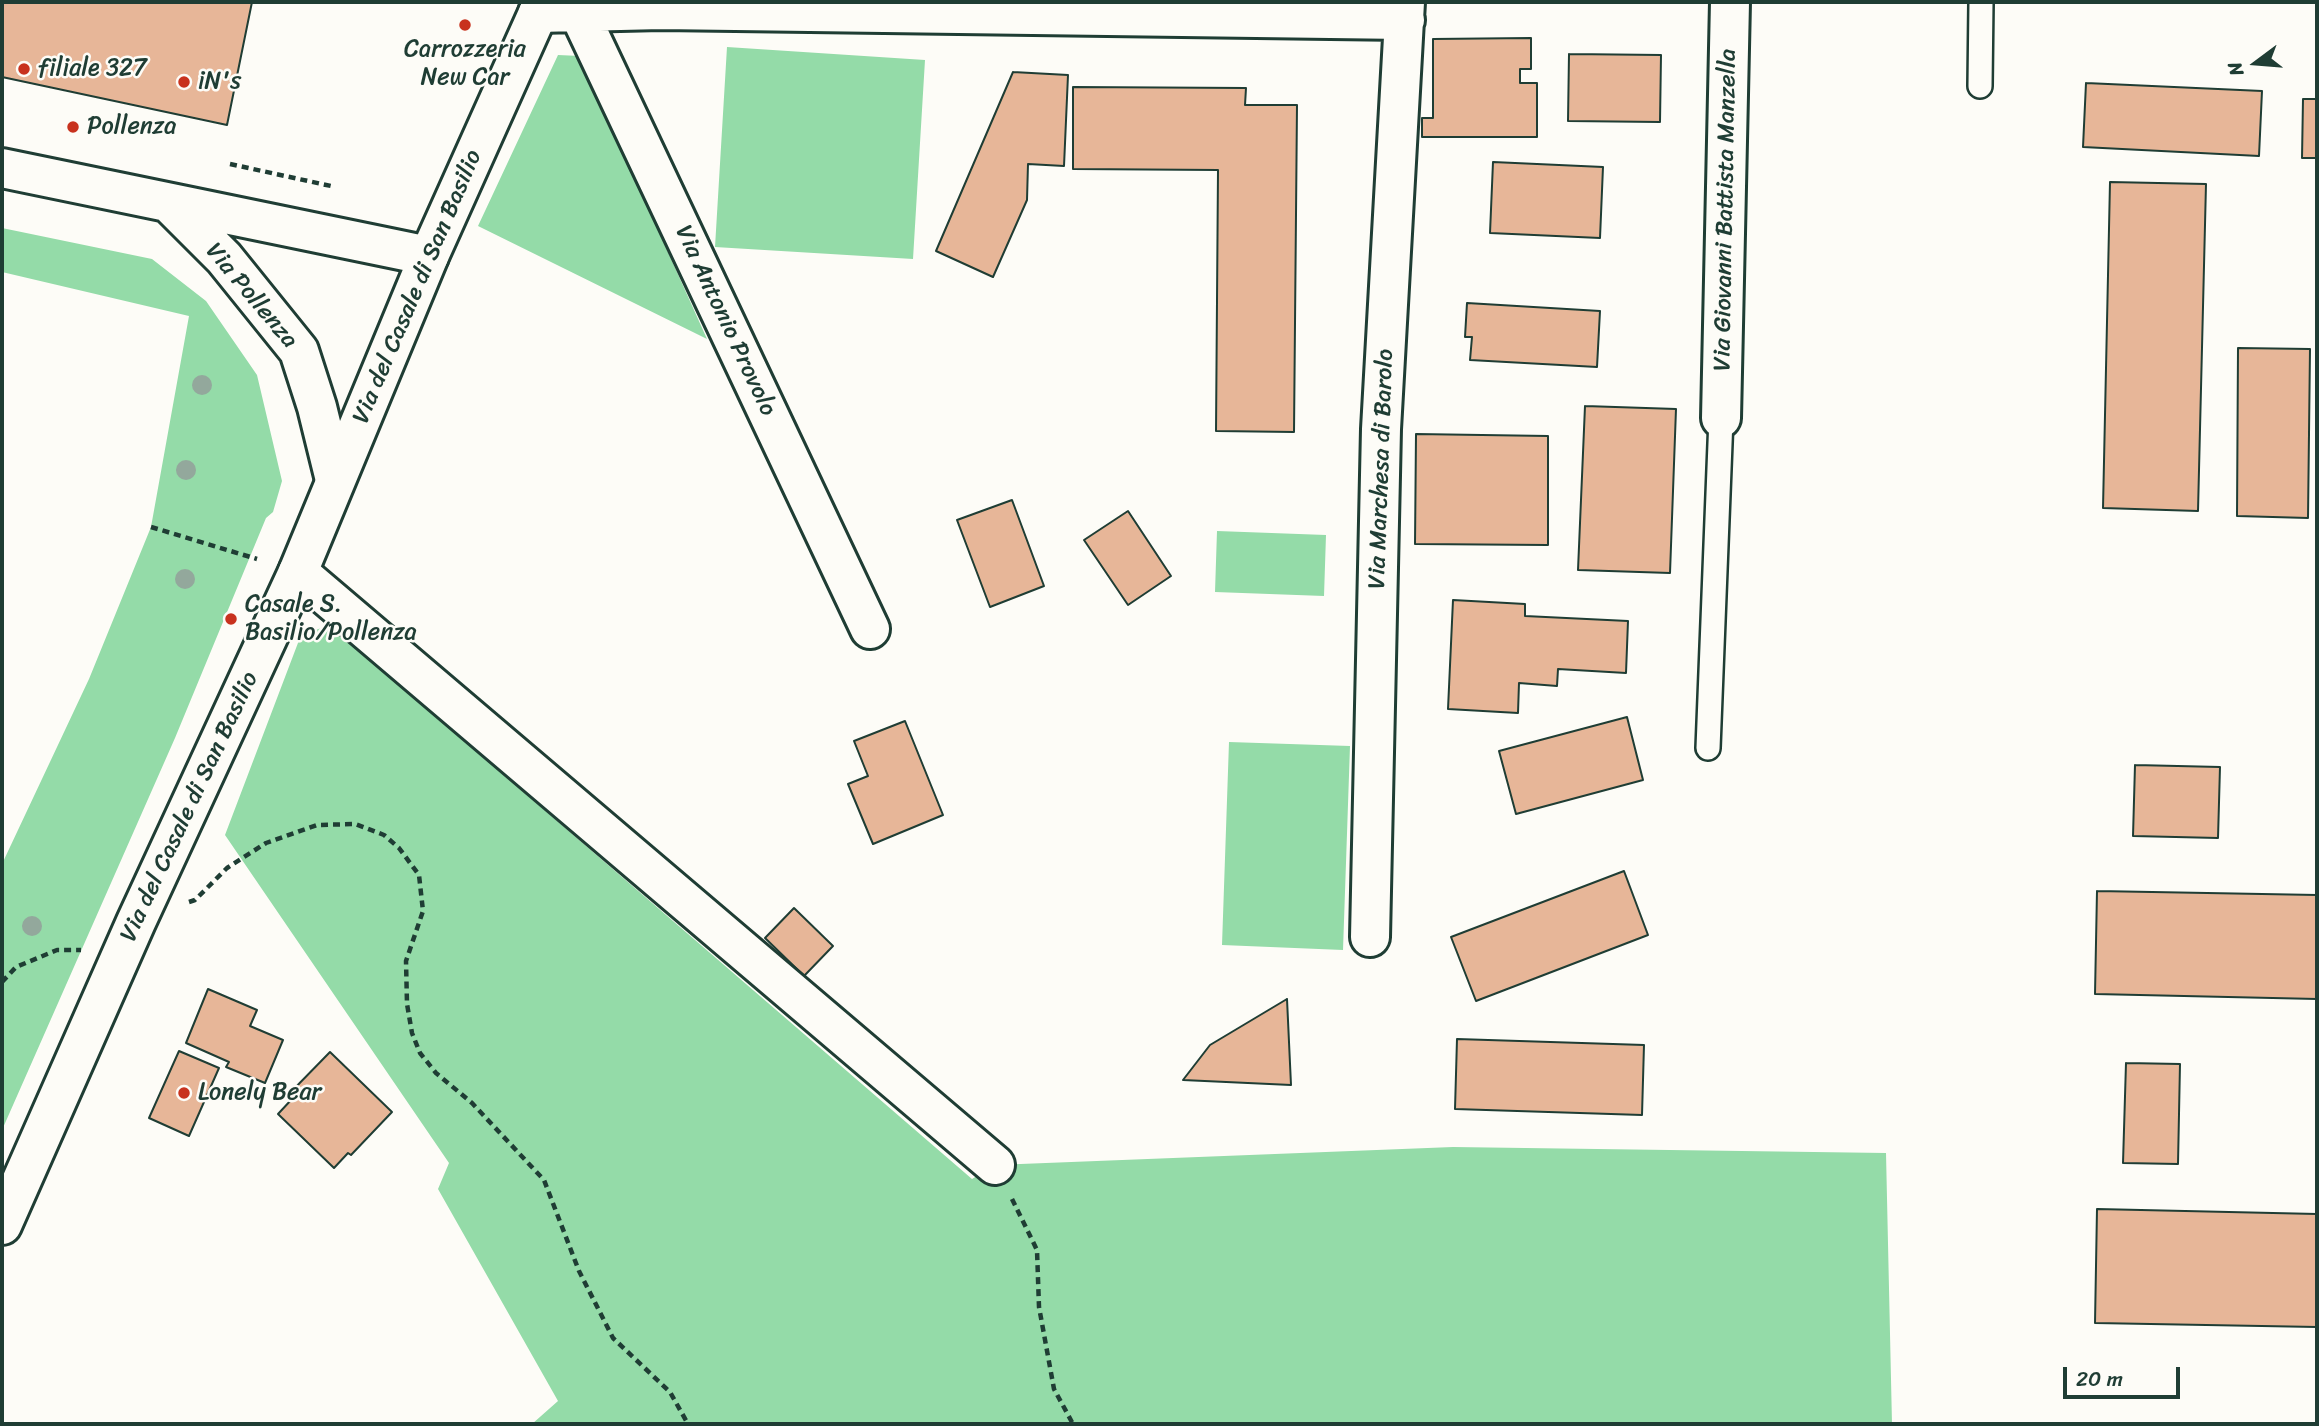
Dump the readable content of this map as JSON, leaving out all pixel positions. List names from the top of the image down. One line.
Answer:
{"streets":{"street":["Via Giovanni Battista Manzella","Via del Casale di San Basilio","Via Pollenza","Via Antonio Provolo","Via Marchesa di Barolo"]},"crossings":[["Via del Casale di San Basilio","Via Pollenza"]],"places":["Carrozzeria New Car","filiale 327","iN's","Pollenza","Casale S. Basilio/Pollenza","Lonely Bear"],"scale_bar":"20 m","north":"left"}
